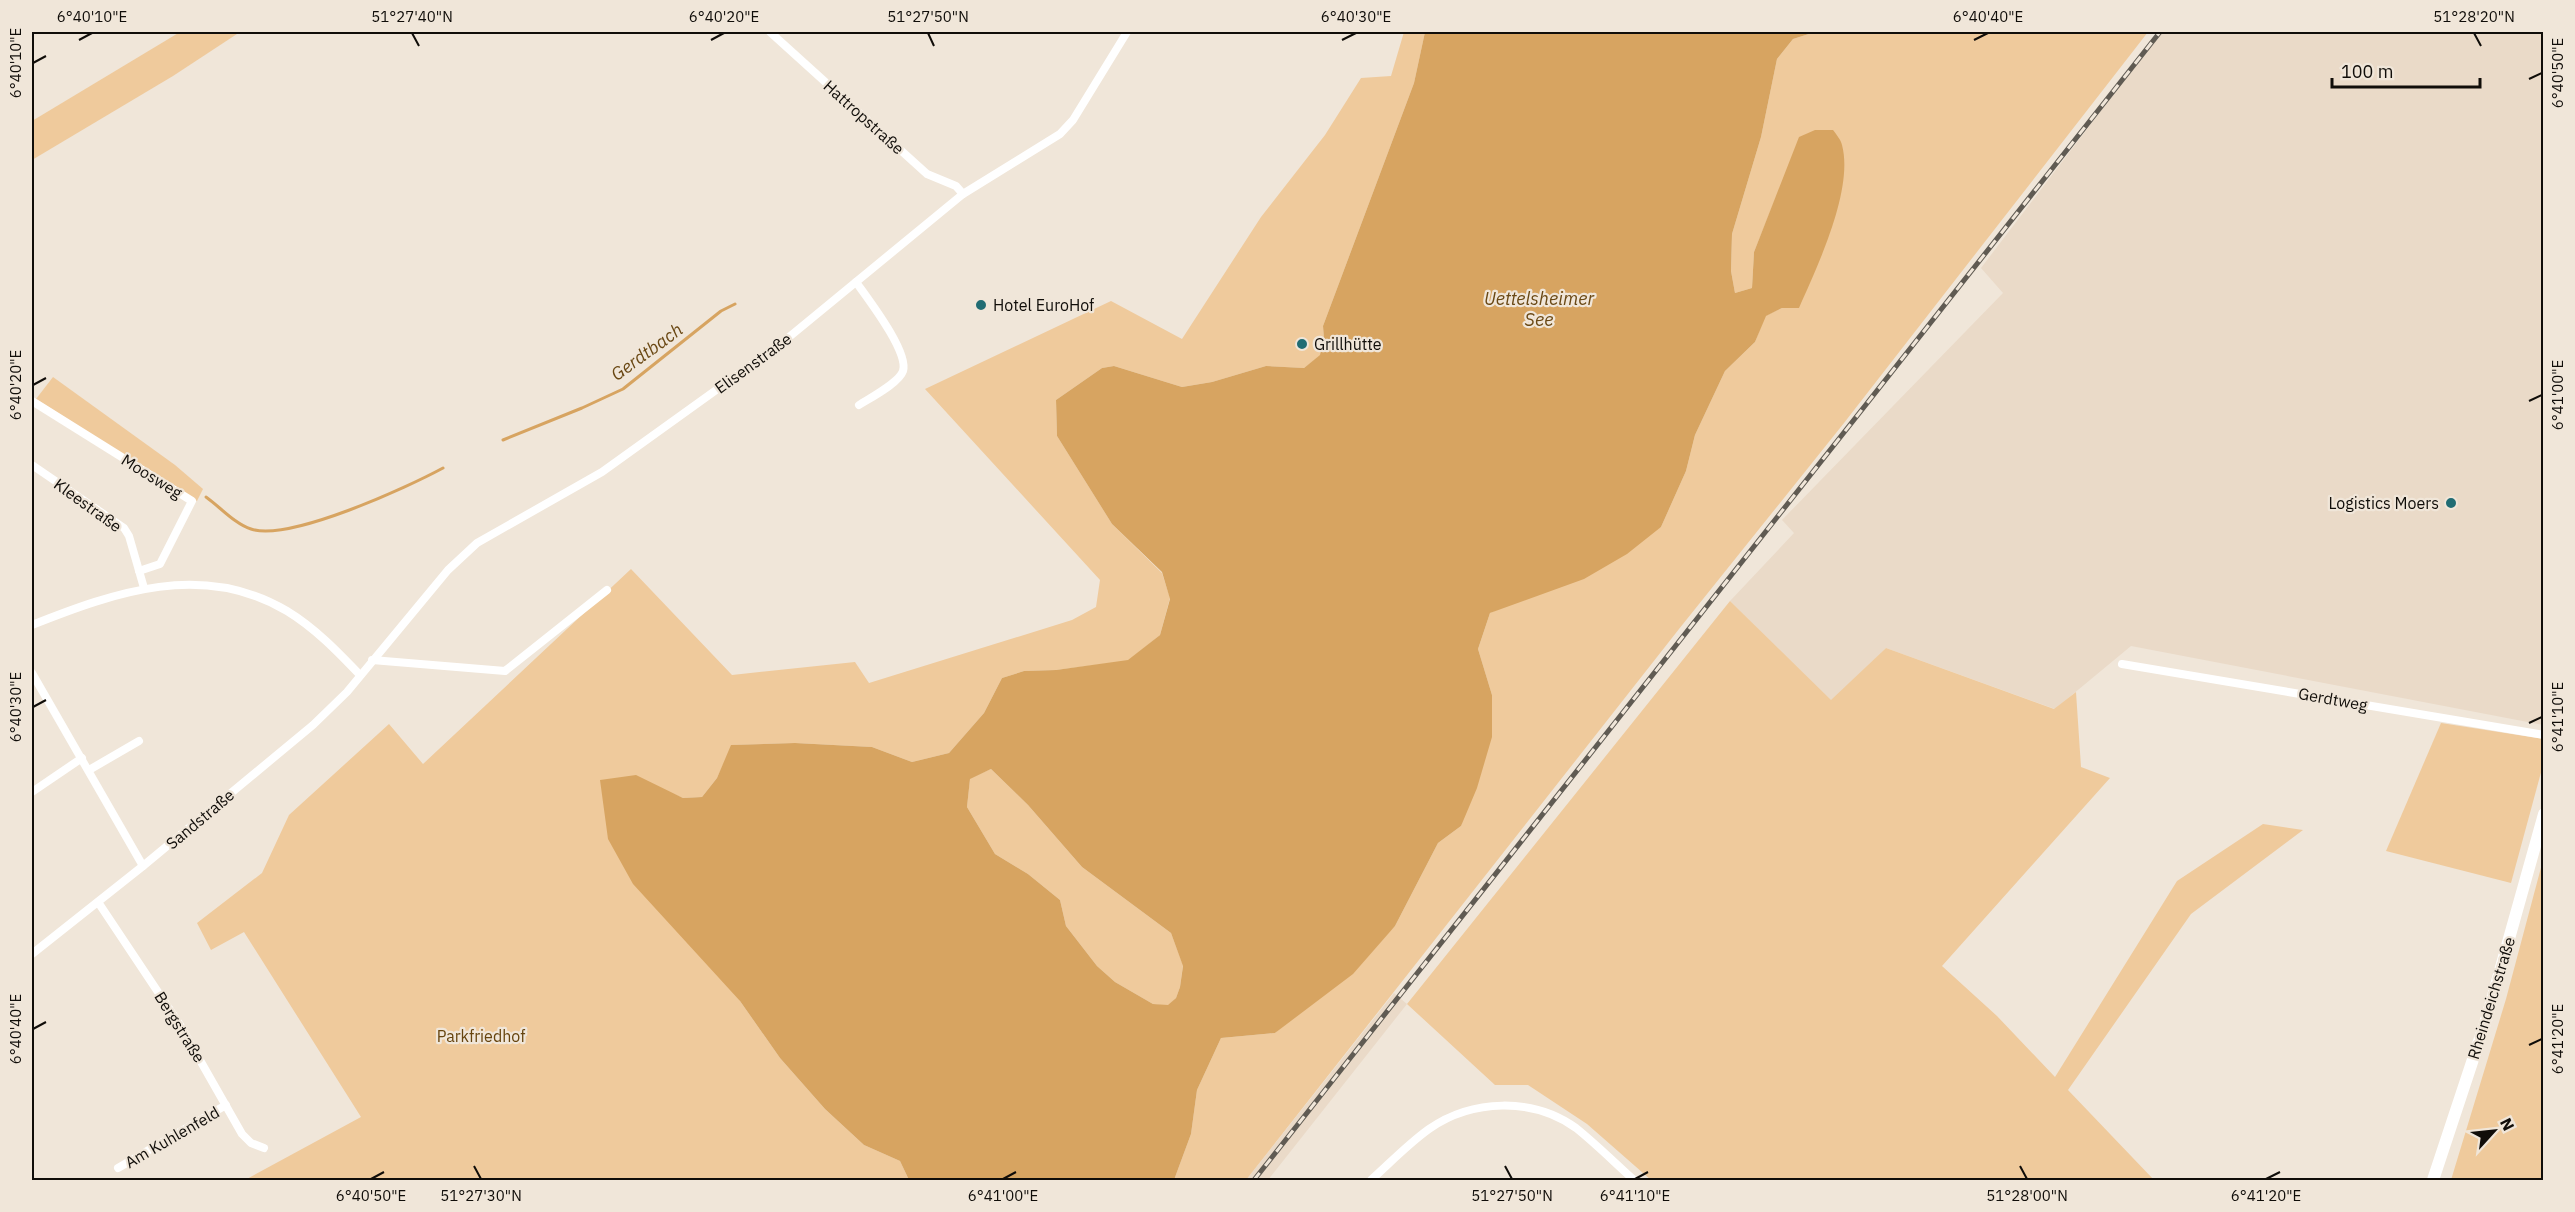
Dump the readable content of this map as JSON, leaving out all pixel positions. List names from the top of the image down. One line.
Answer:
{"streets":{"main road":["Rheindeichstraße"],"street":["Hattropstraße","Elisenstraße","Moosweg","Kleestraße","Gerdtweg","Sandstraße","Bergstraße","Am Kuhlenfeld"]},"crossings":[["Hattropstraße","Elisenstraße"],["Elisenstraße","Sandstraße"],["Moosweg","Kleestraße"],["Sandstraße","Bergstraße"],["Bergstraße","Am Kuhlenfeld"]],"water":["Uettelsheimer See","Gerdtbach"],"parks":["Parkfriedhof"],"places":["Hotel EuroHof","Grillhütte","Logistics Moers"],"scale_bar":"100 m","north":"top right","coordinates":["6°40'10\"E","51°27'40\"N","6°40'20\"E","51°27'50\"N","6°40'30\"E","6°40'40\"E","51°28'20\"N","6°40'50\"E","6°41'00\"E","6°41'10\"E","6°41'20\"E","51°27'30\"N","51°28'00\"N"]}
